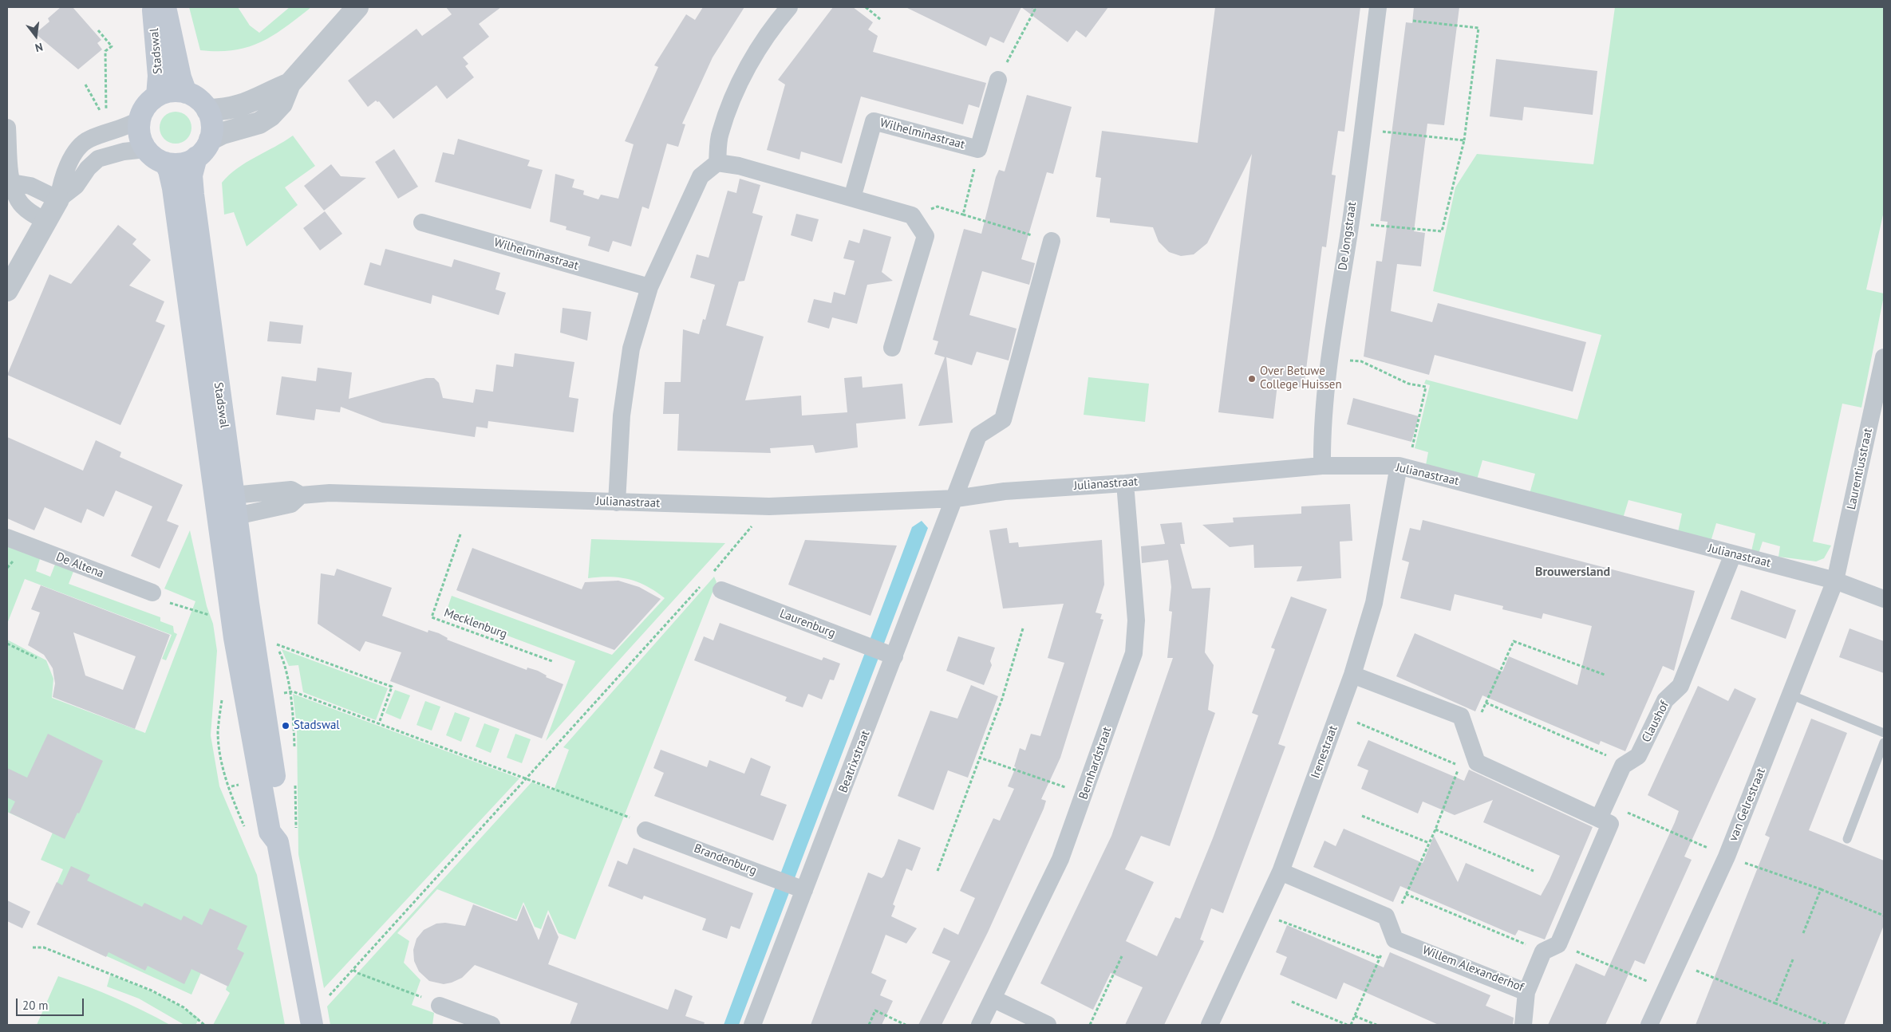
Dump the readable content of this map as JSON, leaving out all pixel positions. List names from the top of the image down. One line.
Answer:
{"streets":{"main road":["Stadswal"],"street":["Wilhelminastraat","De Jongstraat","Laurentiusstraat","Julianastraat","De Altena","Laurenburg","Claushof","Irenestraat","Beatrixstraat","Bernhardstraat","van Gelrestraat","Brandenburg","Willem Alexanderhof"],"path":["Mecklenburg"]},"crossings":[["Stadswal","Julianastraat"],["De Jongstraat","Julianastraat"],["Laurentiusstraat","Julianastraat"],["Laurentiusstraat","van Gelrestraat"],["Julianastraat","Claushof"],["Julianastraat","Irenestraat"],["Julianastraat","Beatrixstraat"],["Julianastraat","Bernhardstraat"],["Julianastraat","van Gelrestraat"],["Laurenburg","Beatrixstraat"],["Claushof","Willem Alexanderhof"],["Irenestraat","Willem Alexanderhof"],["Beatrixstraat","Brandenburg"]],"districts":["Brouwersland"],"places":["Over Betuwe College Huissen","Stadswal"],"scale_bar":"20 m","north":"bottom"}
